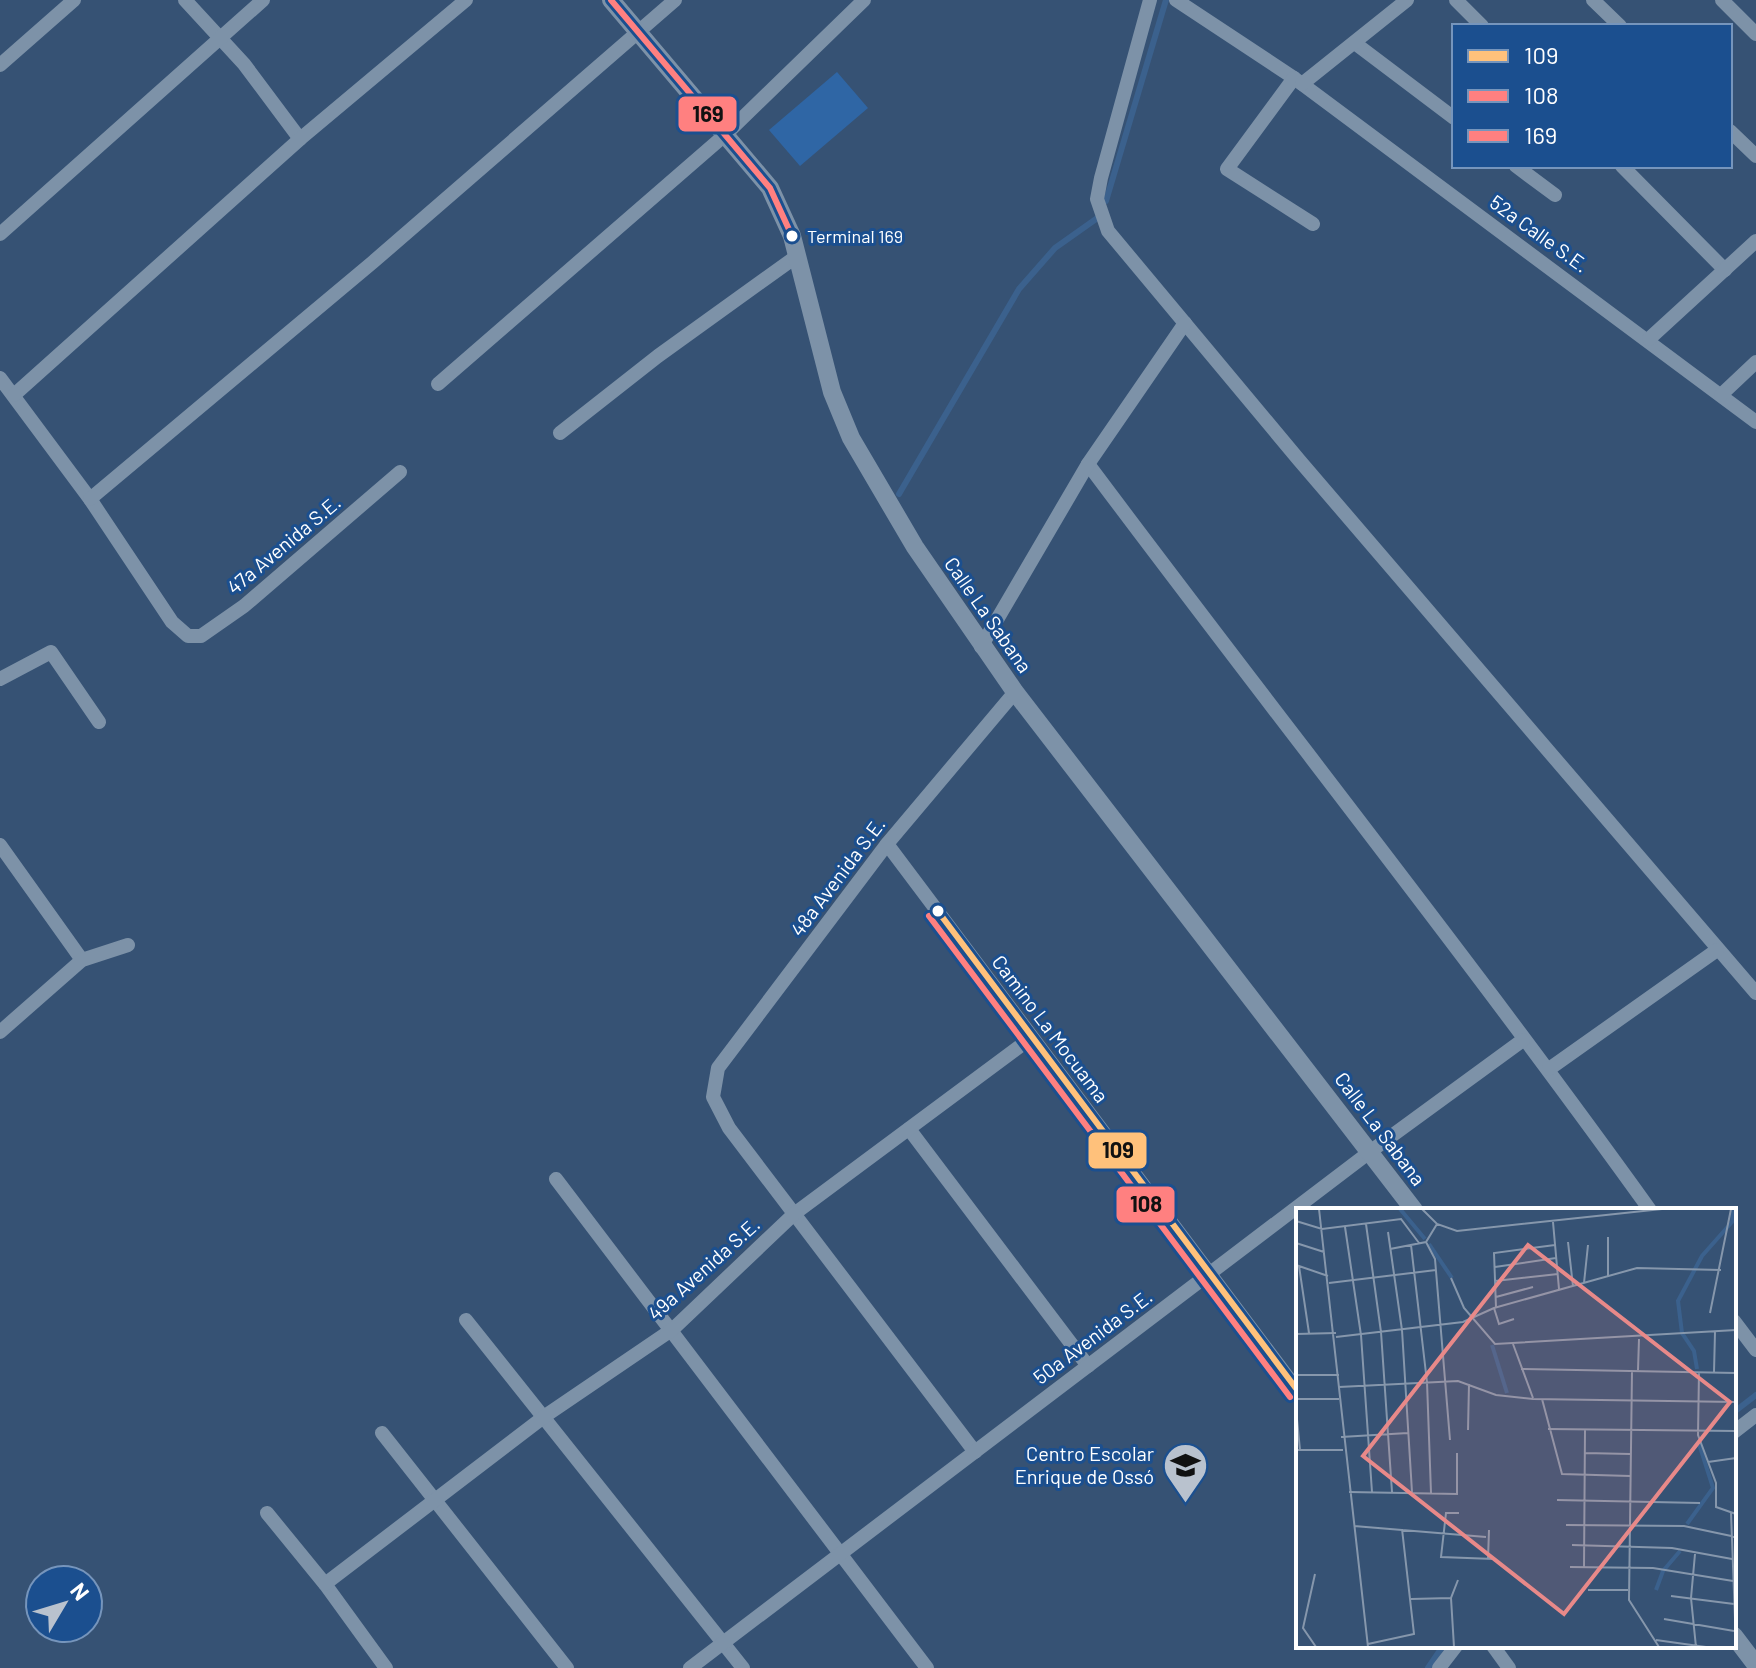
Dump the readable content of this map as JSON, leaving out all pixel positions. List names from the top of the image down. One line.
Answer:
{"streets":{"street":["52a Calle S.E.","47a Avenida S.E.","Calle La Sabana","48a Avenida S.E.","Camino La Mocuama","49a Avenida S.E.","50a Avenida S.E."]},"crossings":[["Calle La Sabana","48a Avenida S.E."],["Calle La Sabana","50a Avenida S.E."],["48a Avenida S.E.","Camino La Mocuama"],["48a Avenida S.E.","49a Avenida S.E."],["Camino La Mocuama","49a Avenida S.E."],["Camino La Mocuama","50a Avenida S.E."]],"places":{"other":["Terminal 169"],"school or university":["Centro Escolar Enrique de Ossó"]},"lines":["transit line 169","transit line 109","transit line 108"],"legend":["109","108","169"],"north":"top right"}
